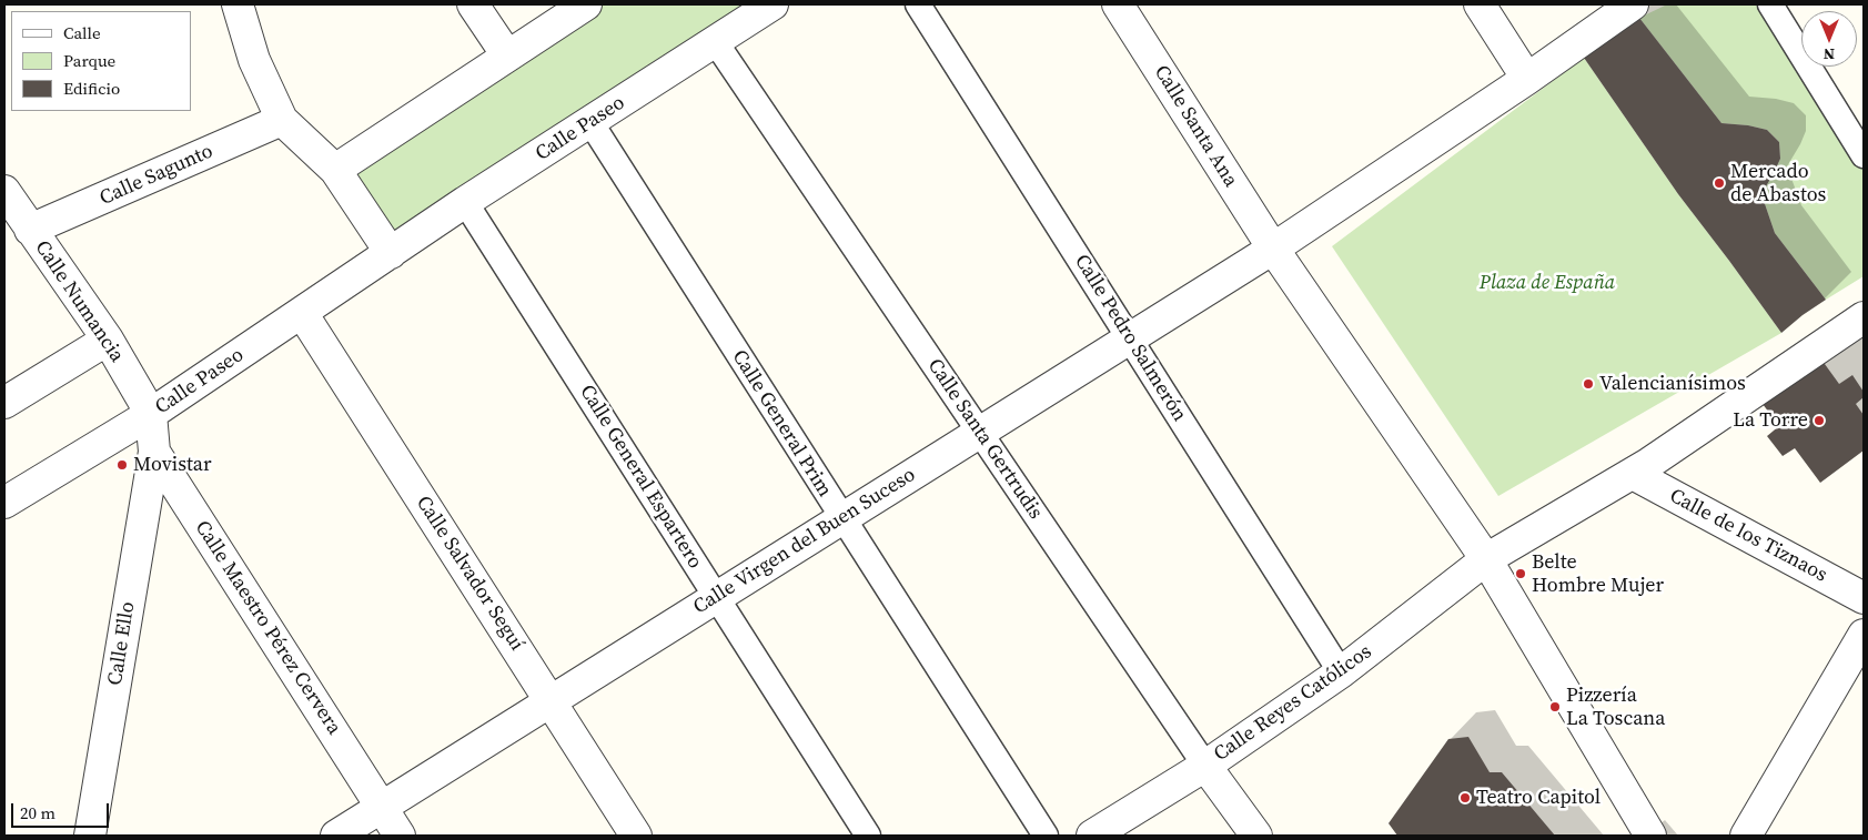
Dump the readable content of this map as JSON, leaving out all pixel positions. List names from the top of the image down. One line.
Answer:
{"streets":{"street":["Calle Santa Ana","Calle Paseo","Calle Sagunto","Calle Numancia","Calle Pedro Salmerón","Calle General Prim","Calle Santa Gertrudis","Calle General Espartero","Calle de los Tiznaos","Calle Virgen del Buen Suceso","Calle Salvador Seguí","Calle Maestro Pérez Cervera","Calle Ello","Calle Reyes Católicos"]},"crossings":[["Calle Santa Ana","Calle Virgen del Buen Suceso"],["Calle Paseo","Calle Numancia"],["Calle Paseo","Calle General Prim"],["Calle Paseo","Calle Santa Gertrudis"],["Calle Paseo","Calle General Espartero"],["Calle Paseo","Calle Salvador Seguí"],["Calle Paseo","Calle Maestro Pérez Cervera"],["Calle Sagunto","Calle Numancia"],["Calle Numancia","Calle Maestro Pérez Cervera"],["Calle Pedro Salmerón","Calle Virgen del Buen Suceso"],["Calle Pedro Salmerón","Calle Reyes Católicos"],["Calle General Prim","Calle Virgen del Buen Suceso"],["Calle Santa Gertrudis","Calle Virgen del Buen Suceso"],["Calle Santa Gertrudis","Calle Reyes Católicos"],["Calle General Espartero","Calle Virgen del Buen Suceso"],["Calle Virgen del Buen Suceso","Calle Salvador Seguí"],["Calle Virgen del Buen Suceso","Calle Maestro Pérez Cervera"],["Calle Maestro Pérez Cervera","Calle Ello"]],"parks":["Plaza de España"],"places":["Mercado de Abastos","Valencianísimos","La Torre","Movistar","Belte Hombre Mujer","Pizzería La Toscana","Teatro Capitol"],"legend":["Calle","Parque","Edificio"],"scale_bar":"20 m","north":"bottom"}
